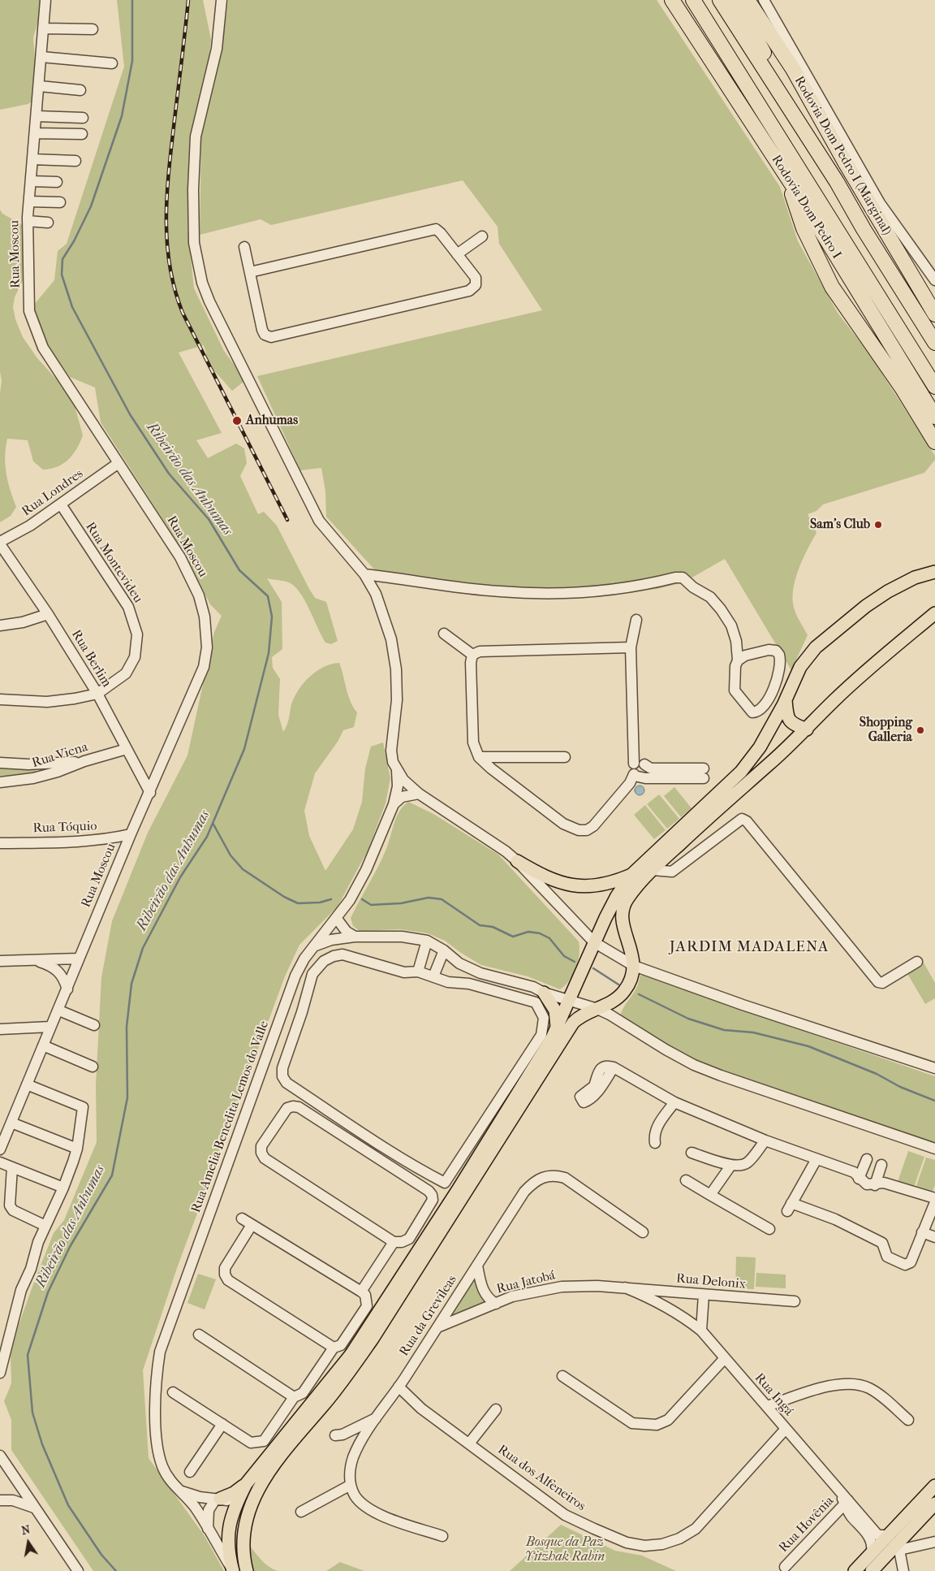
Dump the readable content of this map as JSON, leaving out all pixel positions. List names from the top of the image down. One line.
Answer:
{"streets":{"highway":["Rodovia Dom Pedro I (Marginal)","Rodovia Dom Pedro I"],"street":["Rua Moscou","Rua Londres","Rua Montevideu","Rua Berlim","Rua Viena","Rua Tóquio","Rua Amelia Benedita Lemos do Valle","Rua Delonix","Rua Jatobá","Rua da Grevileas","Rua Ingá","Rua dos Alfeneiros","Rua Hovênia"]},"crossings":[["Rua Moscou","Rua Londres"],["Rua Moscou","Rua Berlim"],["Rua Moscou","Rua Tóquio"],["Rua Londres","Rua Montevideu"],["Rua Londres","Rua Berlim"],["Rua Montevideu","Rua Berlim"],["Rua Berlim","Rua Viena"],["Rua Delonix","Rua Jatobá"],["Rua Delonix","Rua Ingá"],["Rua Jatobá","Rua da Grevileas"],["Rua Jatobá","Rua Ingá"],["Rua da Grevileas","Rua dos Alfeneiros"],["Rua Ingá","Rua dos Alfeneiros"],["Rua Ingá","Rua Hovênia"]],"districts":["JARDIM MADALENA"],"water":["Ribeirão das Anhumas"],"parks":["Bosque da Paz Yitzhak Rabin"],"places":["Anhumas","Sam's Club","Shopping Galleria"],"north":"top"}
